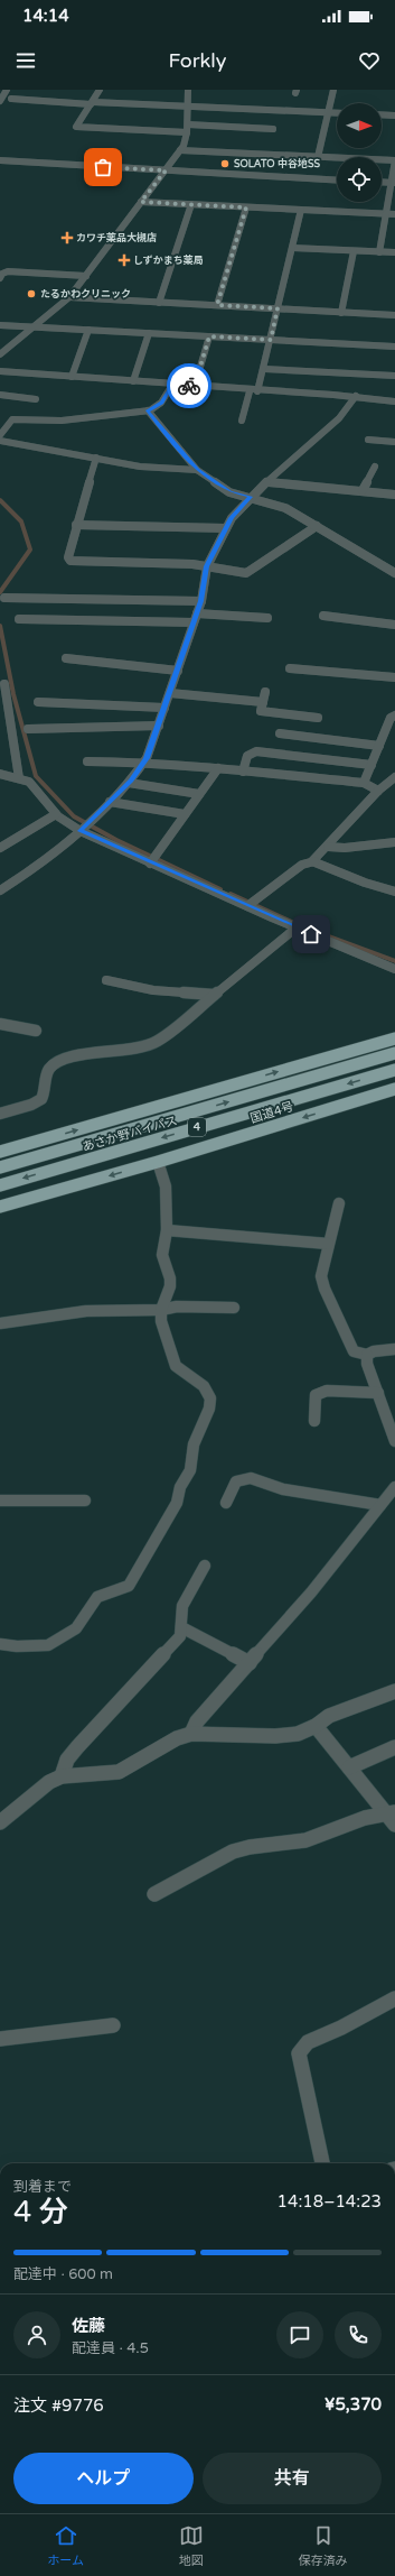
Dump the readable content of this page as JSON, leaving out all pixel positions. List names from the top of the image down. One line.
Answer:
{"streets":{"highway":["国道4号","4","あさか野バイパス"]},"crossings":[["国道4号","4"]],"places":{"other":["SOLATO 中谷地SS","たるかわクリニック"],"health":["カワチ薬品大槻店","しずかまち薬局"]},"north":"right","page":{"status":"14:14","header":"Forkly","heading":["4 分","到着まで","14:18–14:23"],"panel":["佐藤","配達員 · 4.5","注文 #9776","¥5,370"],"bar":"配達中 · 600 m","buttons":["ヘルプ","共有"],"tabs":["ホーム","地図","保存済み"]}}
